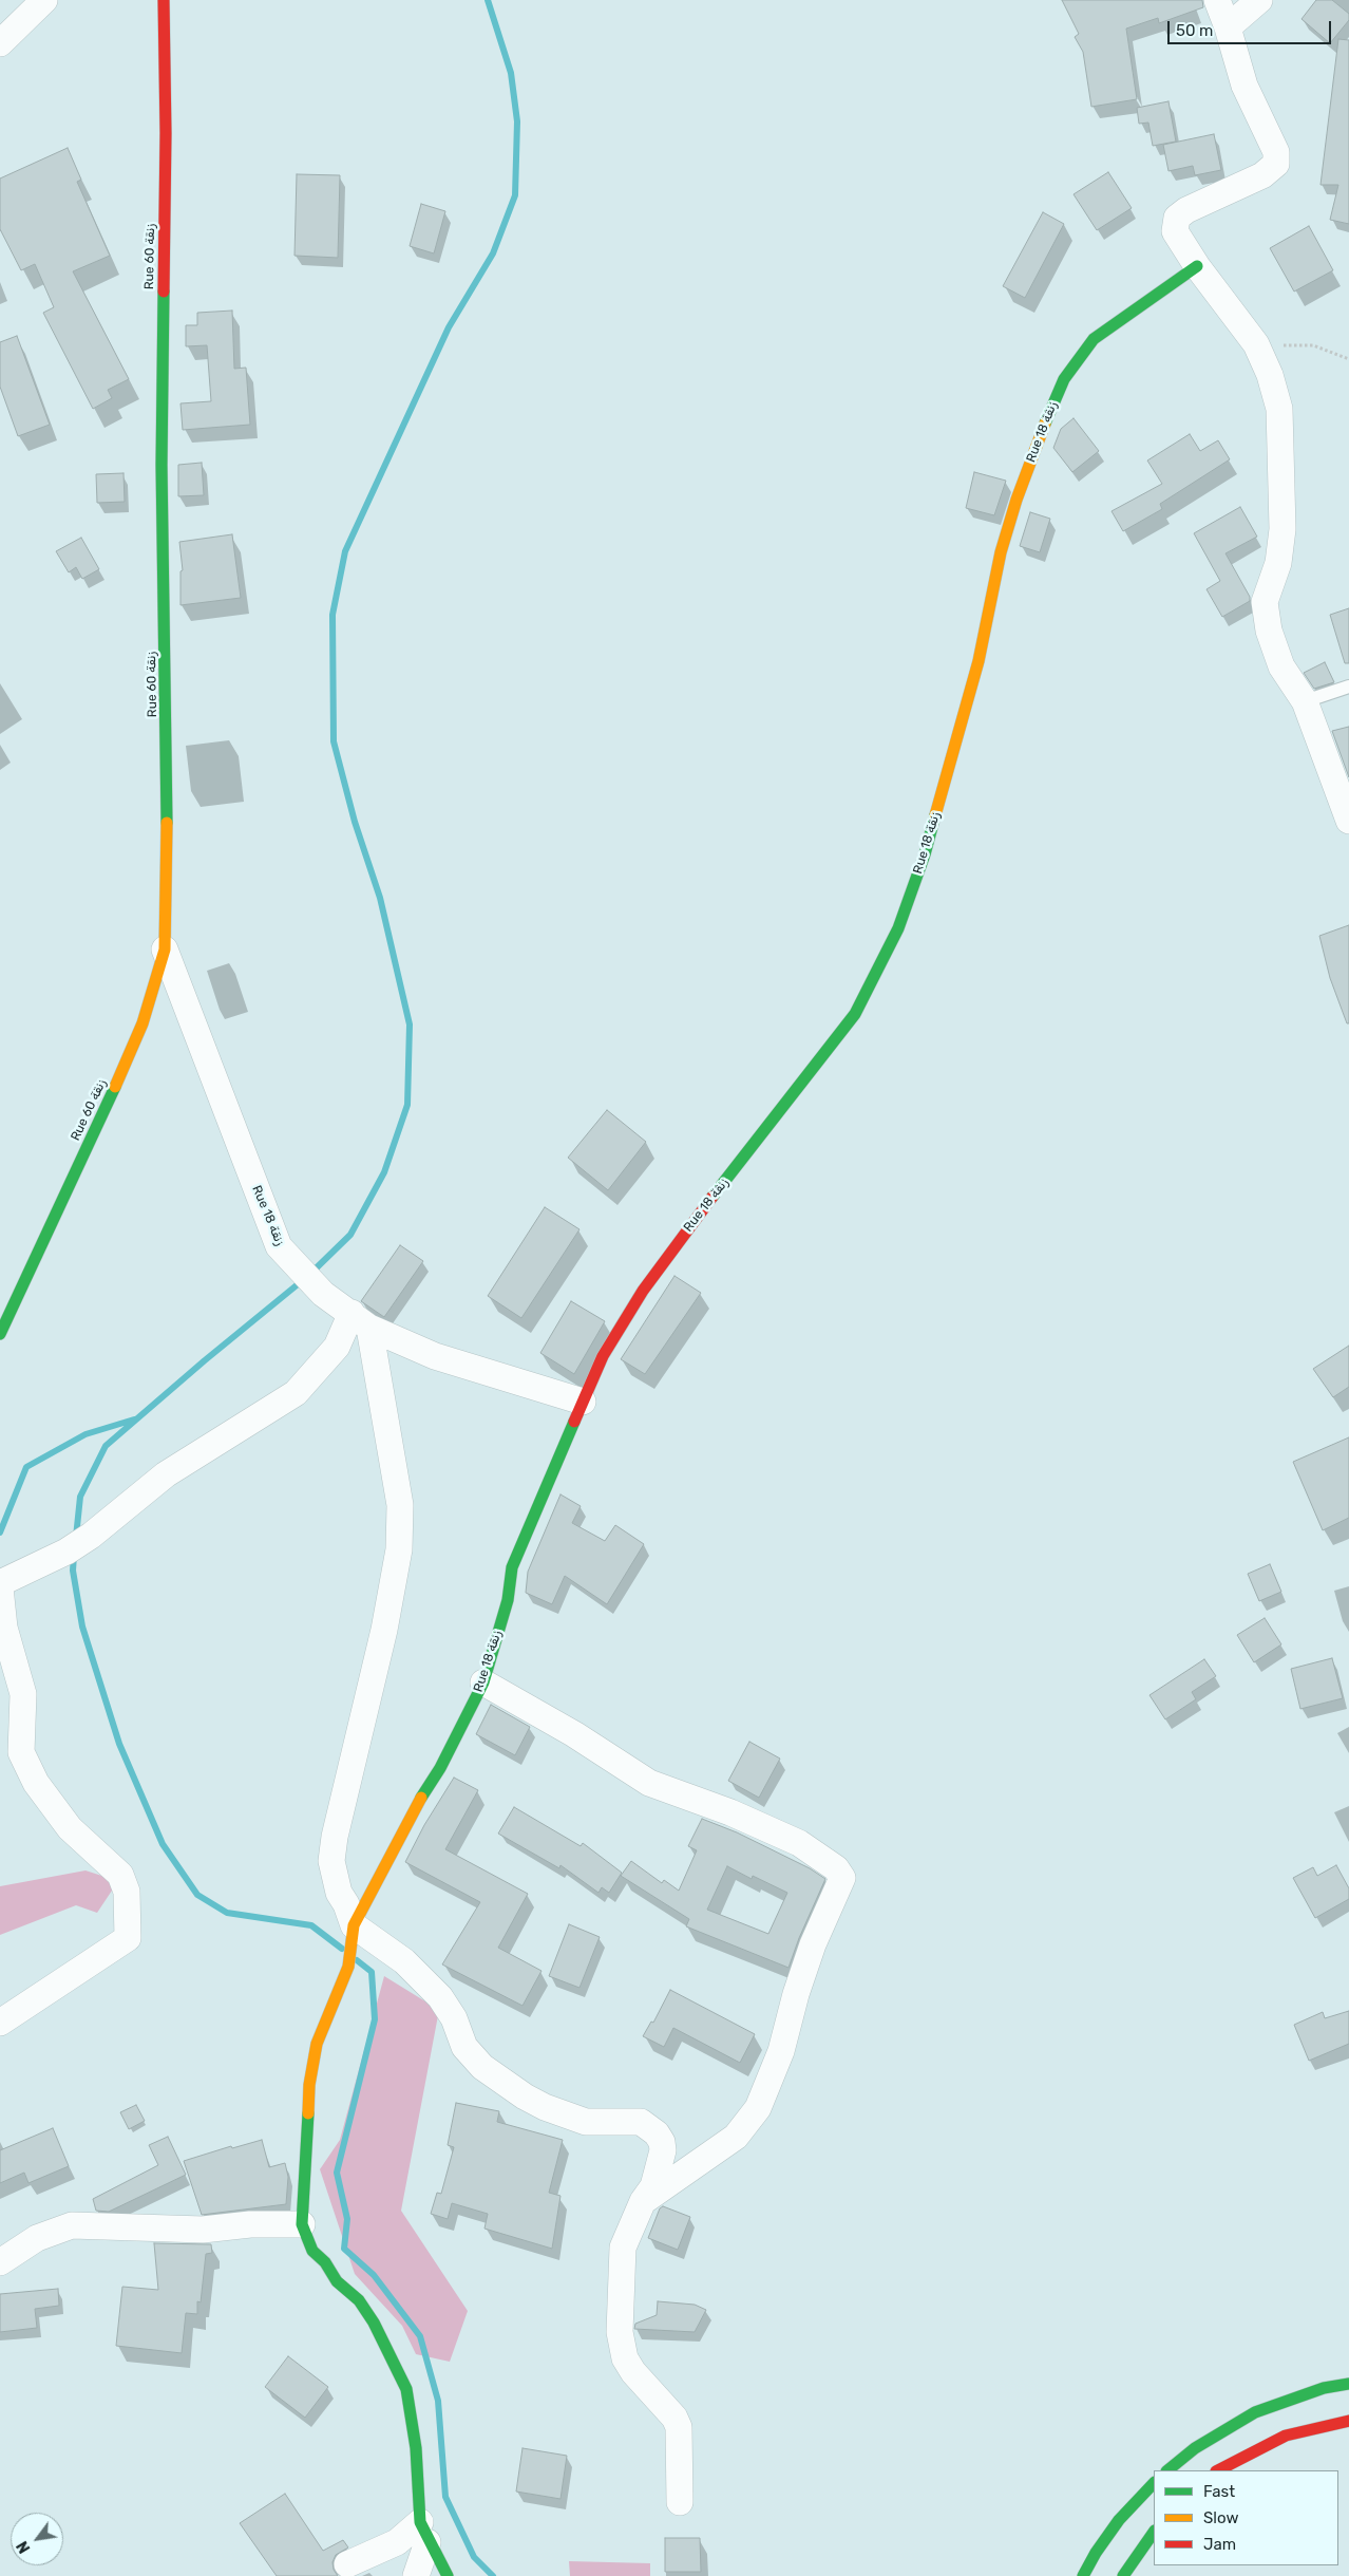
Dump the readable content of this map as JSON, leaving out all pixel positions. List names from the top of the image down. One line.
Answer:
{"streets":{"main road":["Rue 60 زنقة","Rue 18 زنقة"]},"crossings":[["Rue 60 زنقة","Rue 18 زنقة"]],"legend":["Fast","Slow","Jam"],"scale_bar":"50 m","north":"bottom left"}
